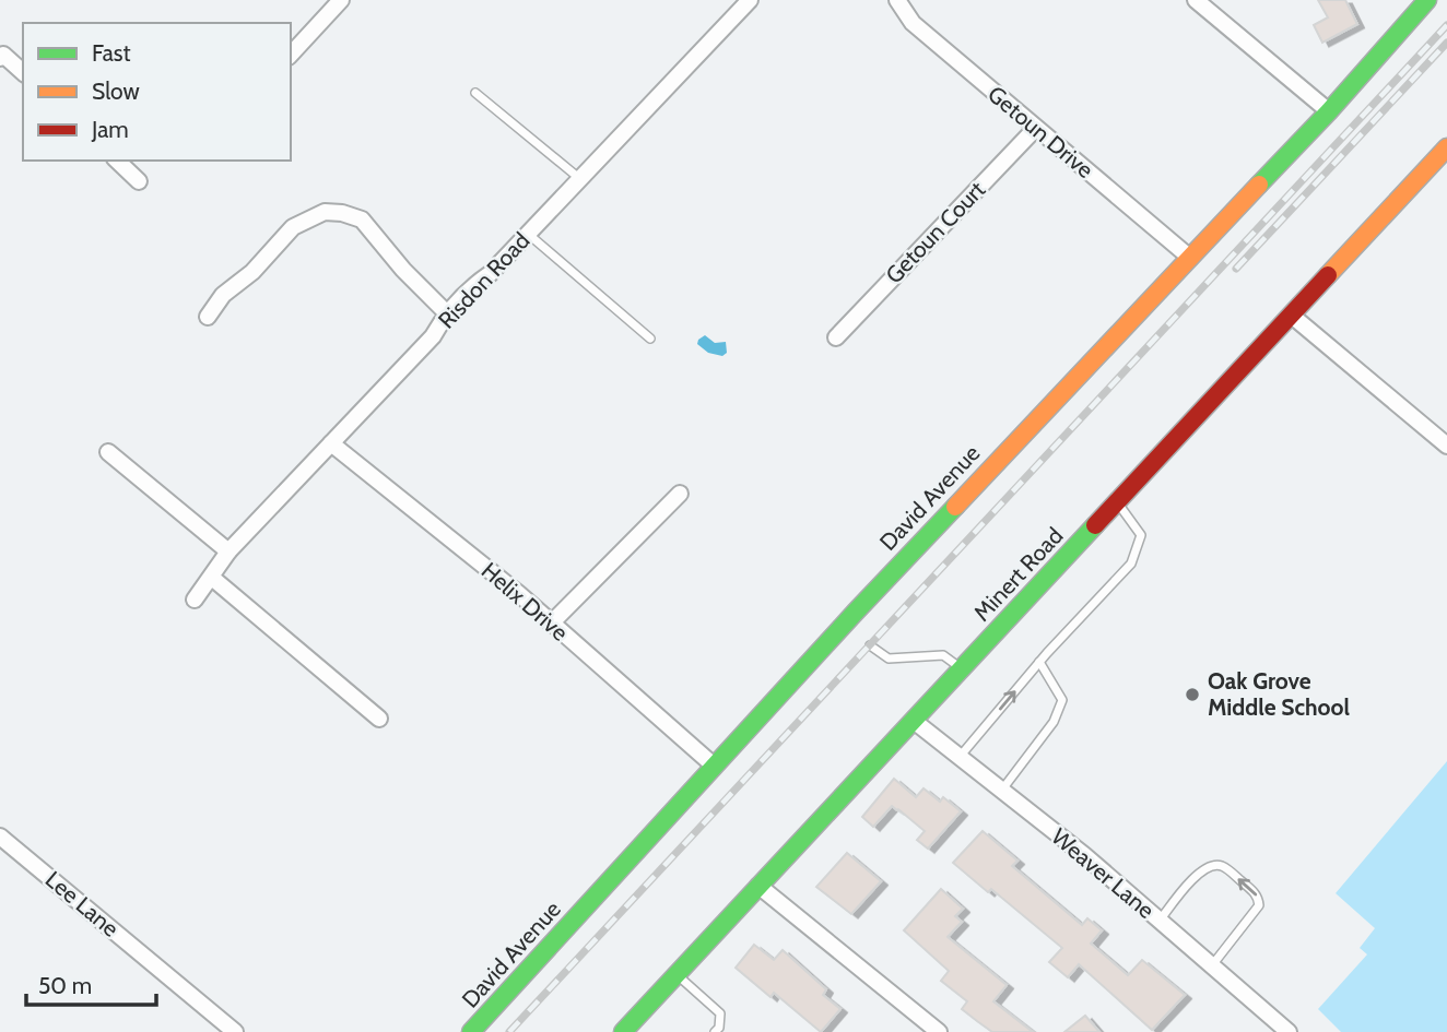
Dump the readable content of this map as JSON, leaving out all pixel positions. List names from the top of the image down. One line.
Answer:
{"streets":{"street":["Getoun Drive","Getoun Court","Risdon Road","David Avenue","Minert Road","Helix Drive","Weaver Lane","Lee Lane"]},"crossings":[["Getoun Drive","Getoun Court"],["Getoun Drive","David Avenue"],["Risdon Road","Helix Drive"],["David Avenue","Helix Drive"],["Minert Road","Weaver Lane"]],"places":["Oak Grove Middle School"],"legend":["Fast","Slow","Jam"],"scale_bar":"50 m"}
